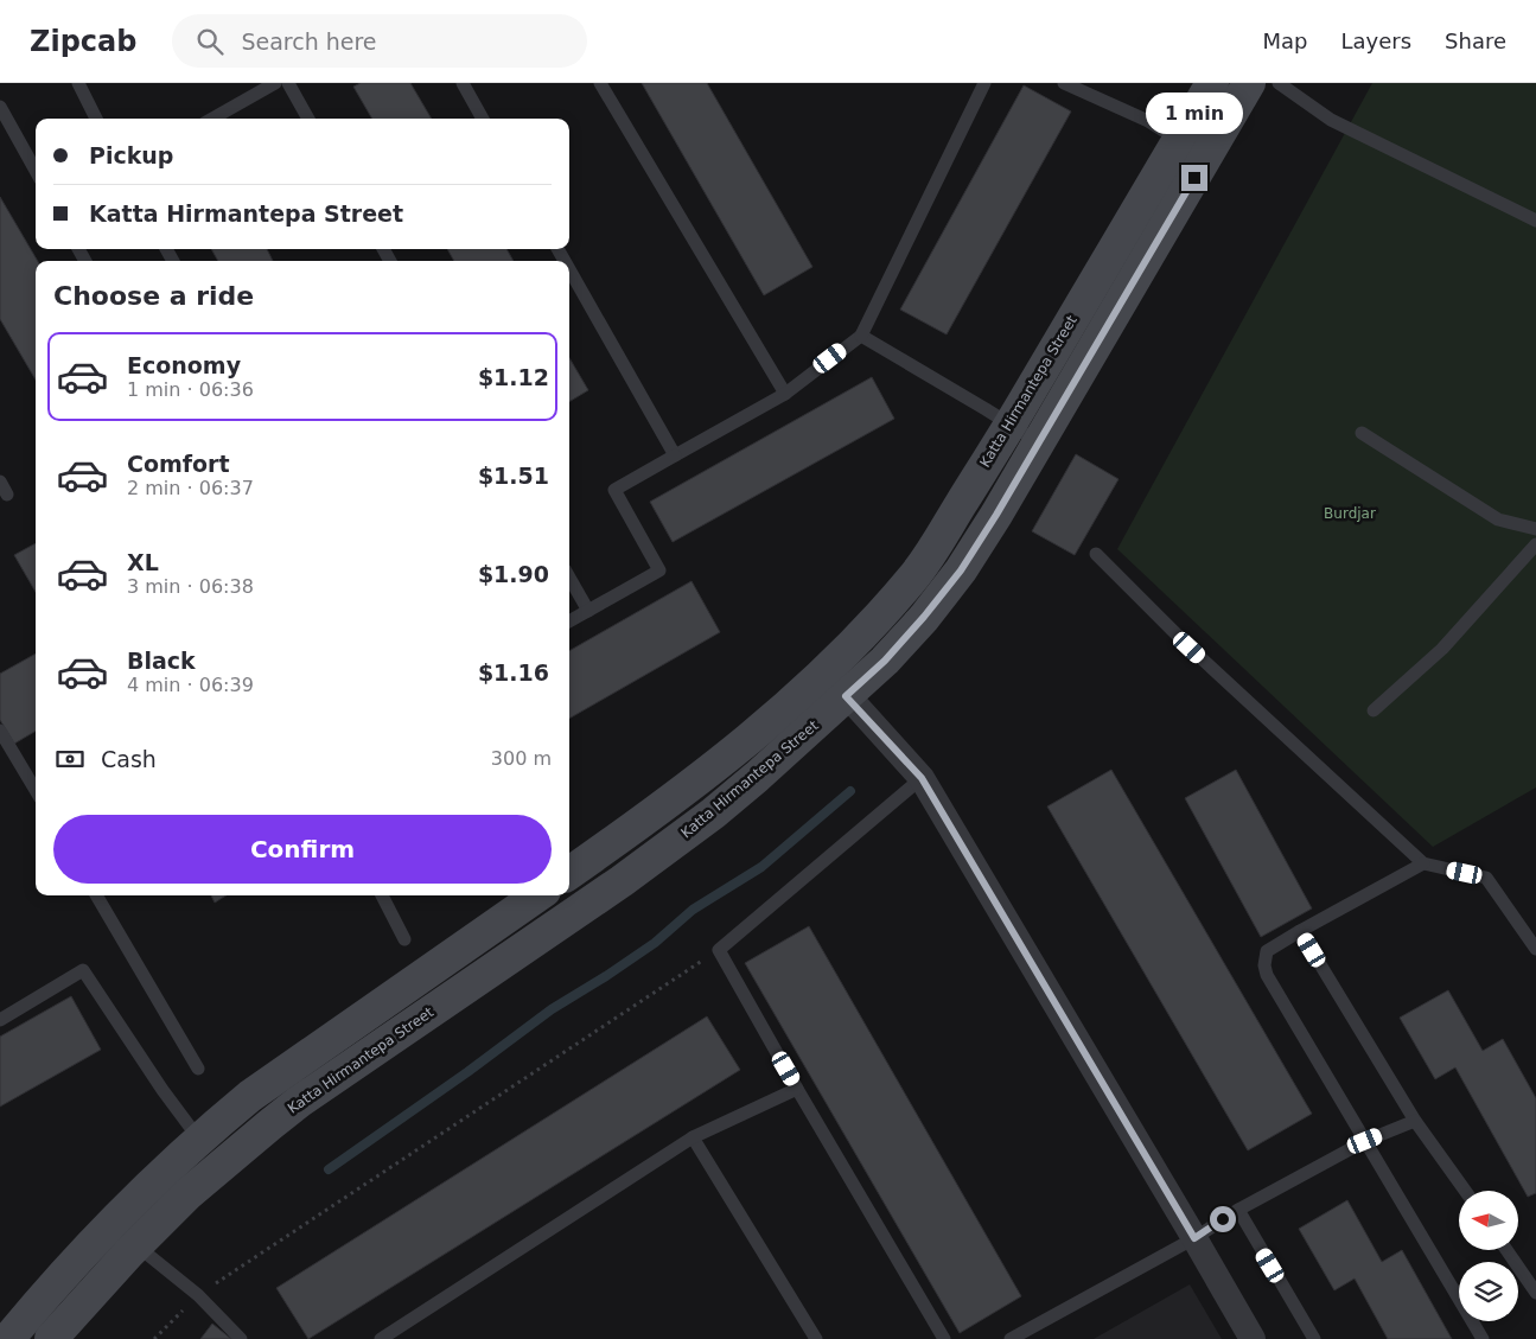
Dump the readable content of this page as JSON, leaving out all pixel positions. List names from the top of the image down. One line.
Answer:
{"streets":{"main road":["Katta Hirmаntepa Street"]},"parks":["Burdjar"],"north":"left","page":{"header":"Zipcab","search":"Search here","nav":["Map","Layers","Share"],"bubble":"1 min","banner":["Pickup","Katta Hirmаntepa Street"],"heading":"Choose a ride","list":[{"name":"Economy","note":"1 min · 06:36","value":"$1.12"},{"name":"Comfort","note":"2 min · 06:37","value":"$1.51"},{"name":"XL","note":"3 min · 06:38","value":"$1.90"},{"name":"Black","note":"4 min · 06:39","value":"$1.16"}],"pay":["Cash","300 m"],"buttons":"Confirm"}}
